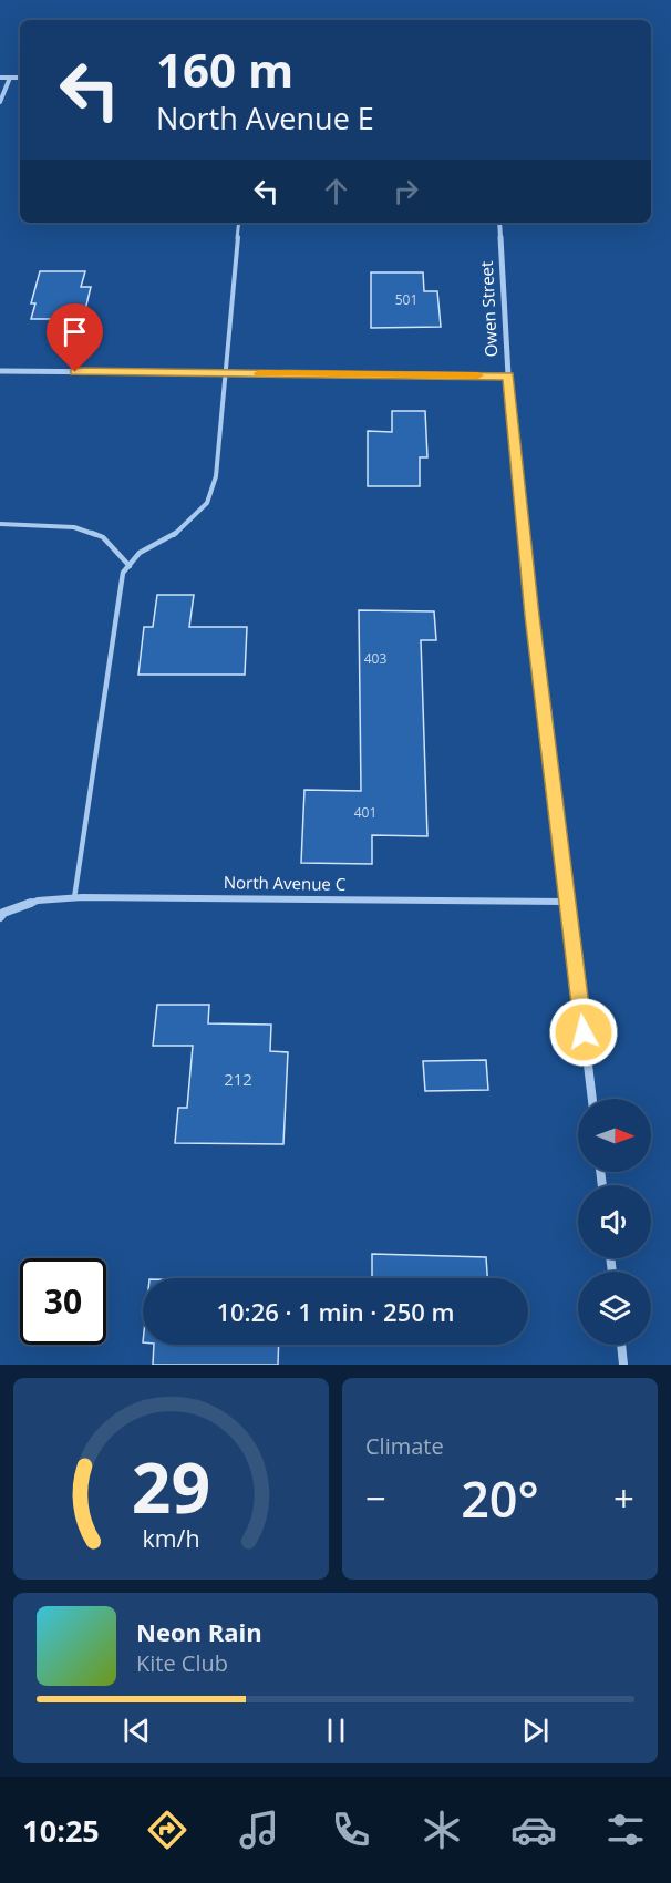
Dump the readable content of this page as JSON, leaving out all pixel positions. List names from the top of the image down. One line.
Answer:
{"streets":{"street":["Owen Street","North Avenue C"]},"crossings":[["Owen Street","North Avenue C"]],"house_numbers":["501","403","401","212"],"north":"right","page":{"turn":["160 m","North Avenue E"],"limit":"30","trip":"10:26 · 1 min · 250 m","tile":"Climate","heat":["−","20°","+"],"song":["Neon Rain","Kite Club"],"tabs":"10:25","gauge":["29","km/h"]}}
